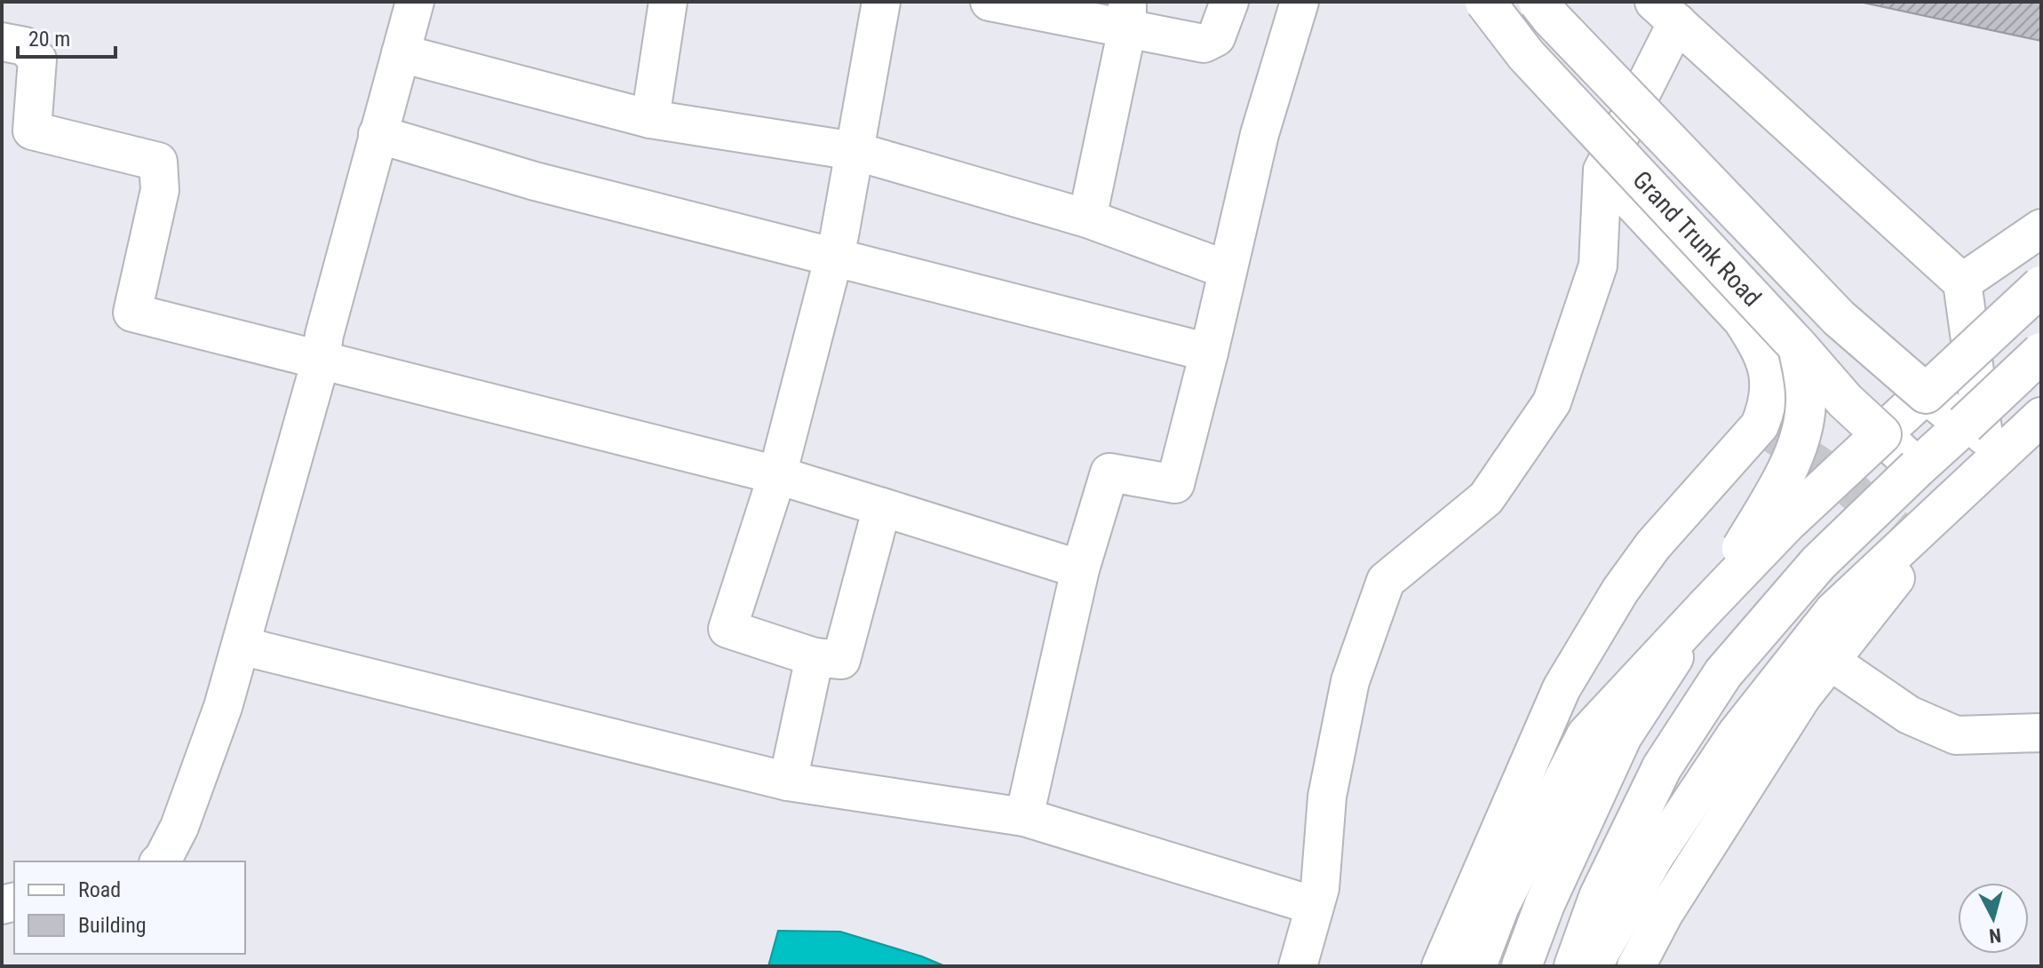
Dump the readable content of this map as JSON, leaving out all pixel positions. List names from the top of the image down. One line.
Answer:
{"streets":{"main road":["Grand Trunk Road"]},"legend":["Road","Building"],"scale_bar":"20 m","north":"bottom"}
